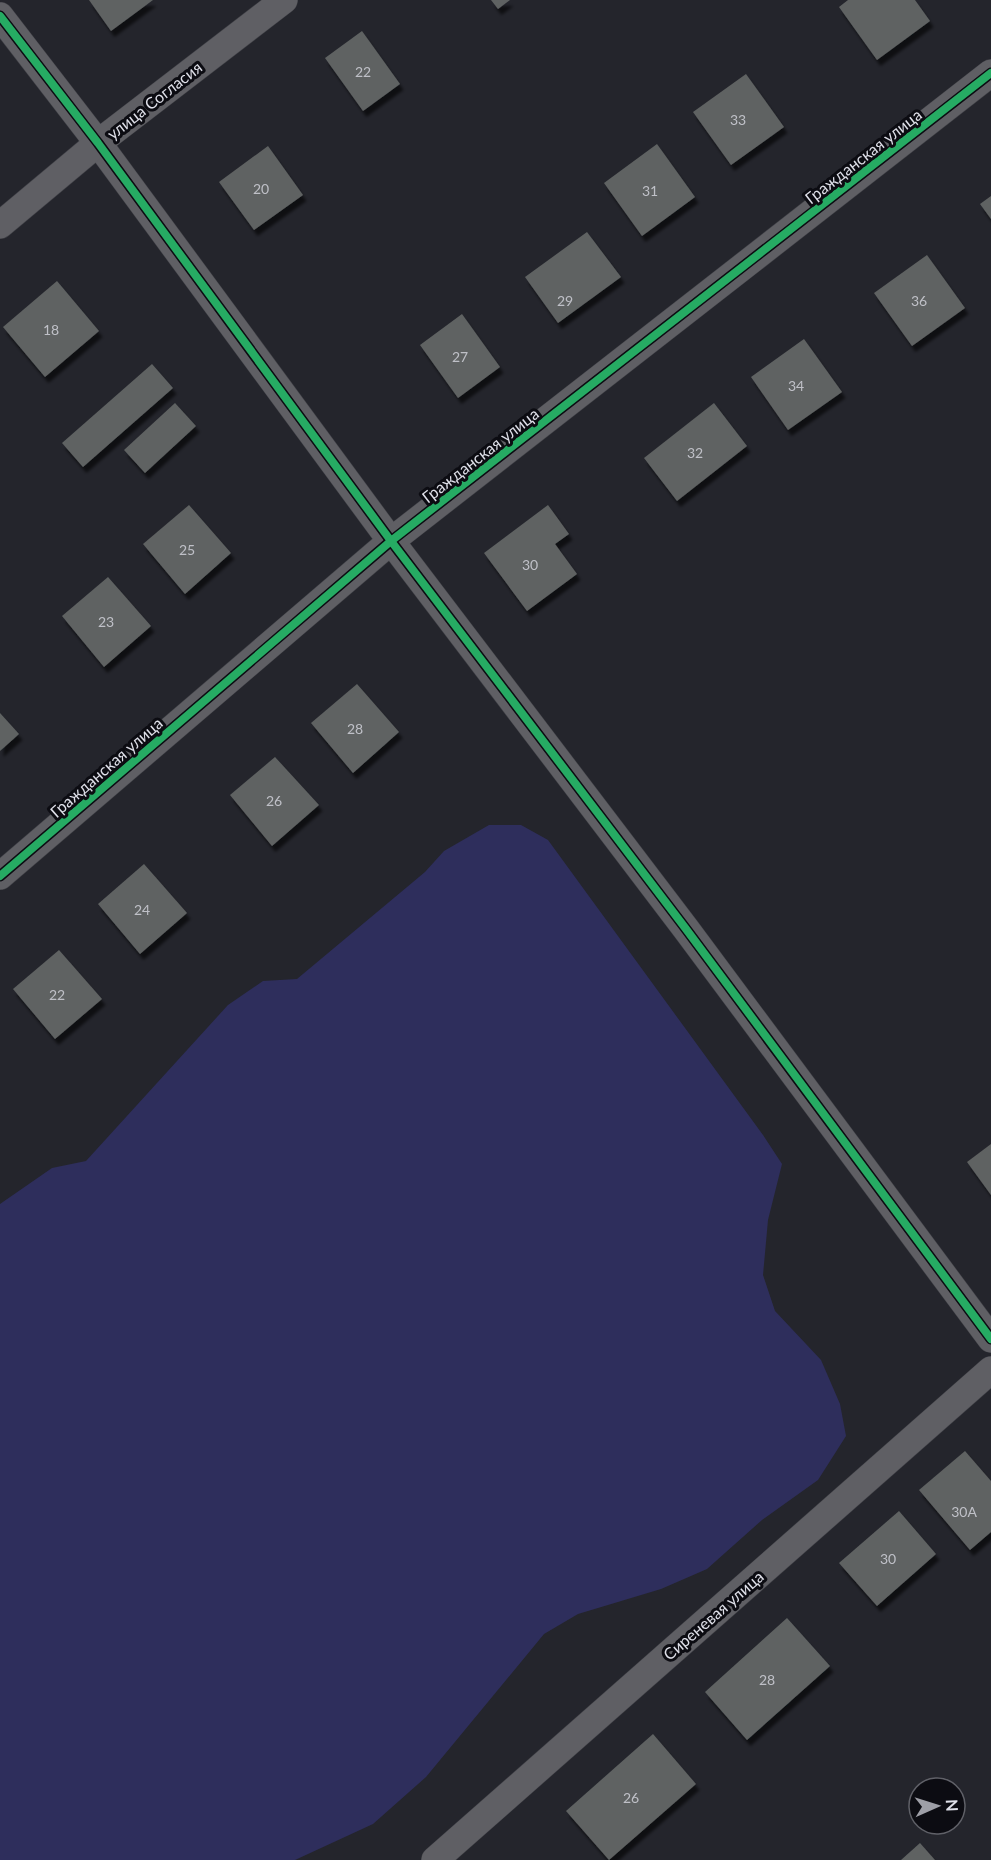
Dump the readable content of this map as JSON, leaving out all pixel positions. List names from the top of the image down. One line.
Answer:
{"streets":{"street":["улица Согласия","Гражданская улица","Сиреневая улица"]},"house_numbers":["22","33","20","31","29","36","18","27","34","32","25","30","23","28","26","24","22","30А","30","28","26"],"north":"right"}
